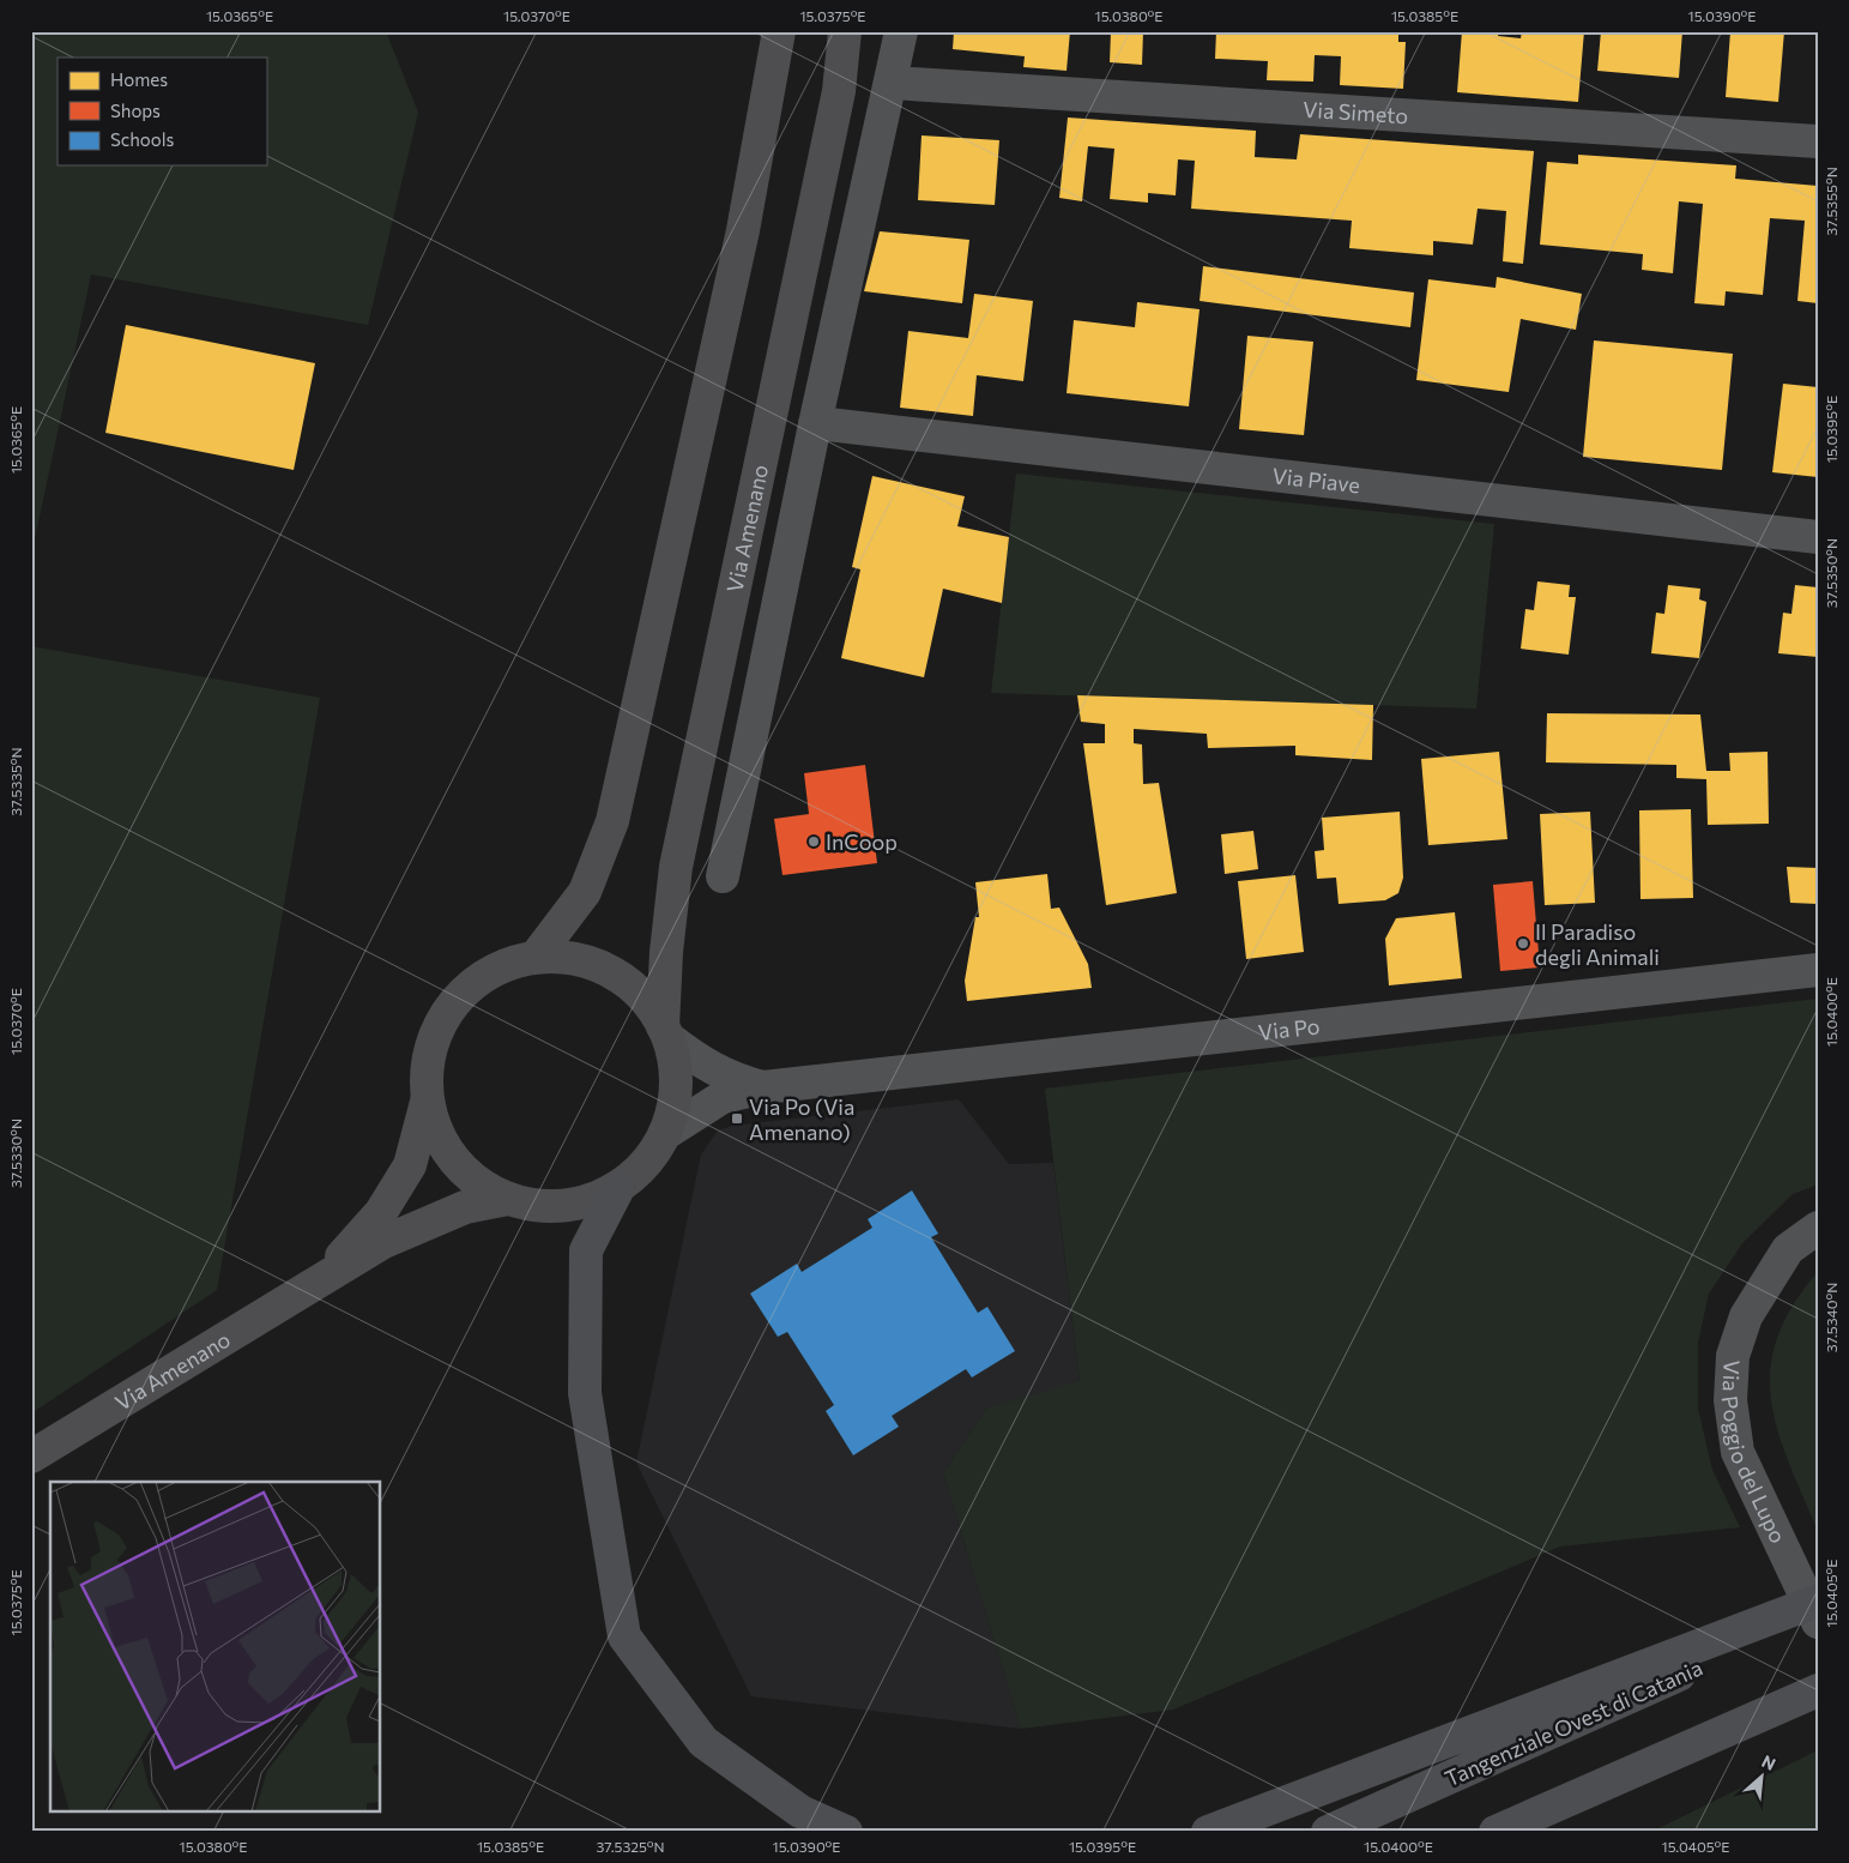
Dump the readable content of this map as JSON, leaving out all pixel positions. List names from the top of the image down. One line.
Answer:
{"streets":{"highway":["Tangenziale Ovest di Catania"],"main road":["Via Amenano"],"street":["Via Simeto","Via Piave","Via Po","Via Poggio del Lupo"]},"places":{"other":["InCoop","Il Paradiso degli Animali"],"transit":["Via Po (Via Amenano)"]},"legend":["Homes","Shops","Schools"],"north":"top right","coordinates":["15.0365°E","15.0370°E","15.0375°E","15.0380°E","15.0385°E","15.0390°E","37.5355°N","15.0395°E","37.5350°N","37.5335°N","15.0400°E","37.5330°N","37.5340°N","15.0405°E","37.5325°N"]}
